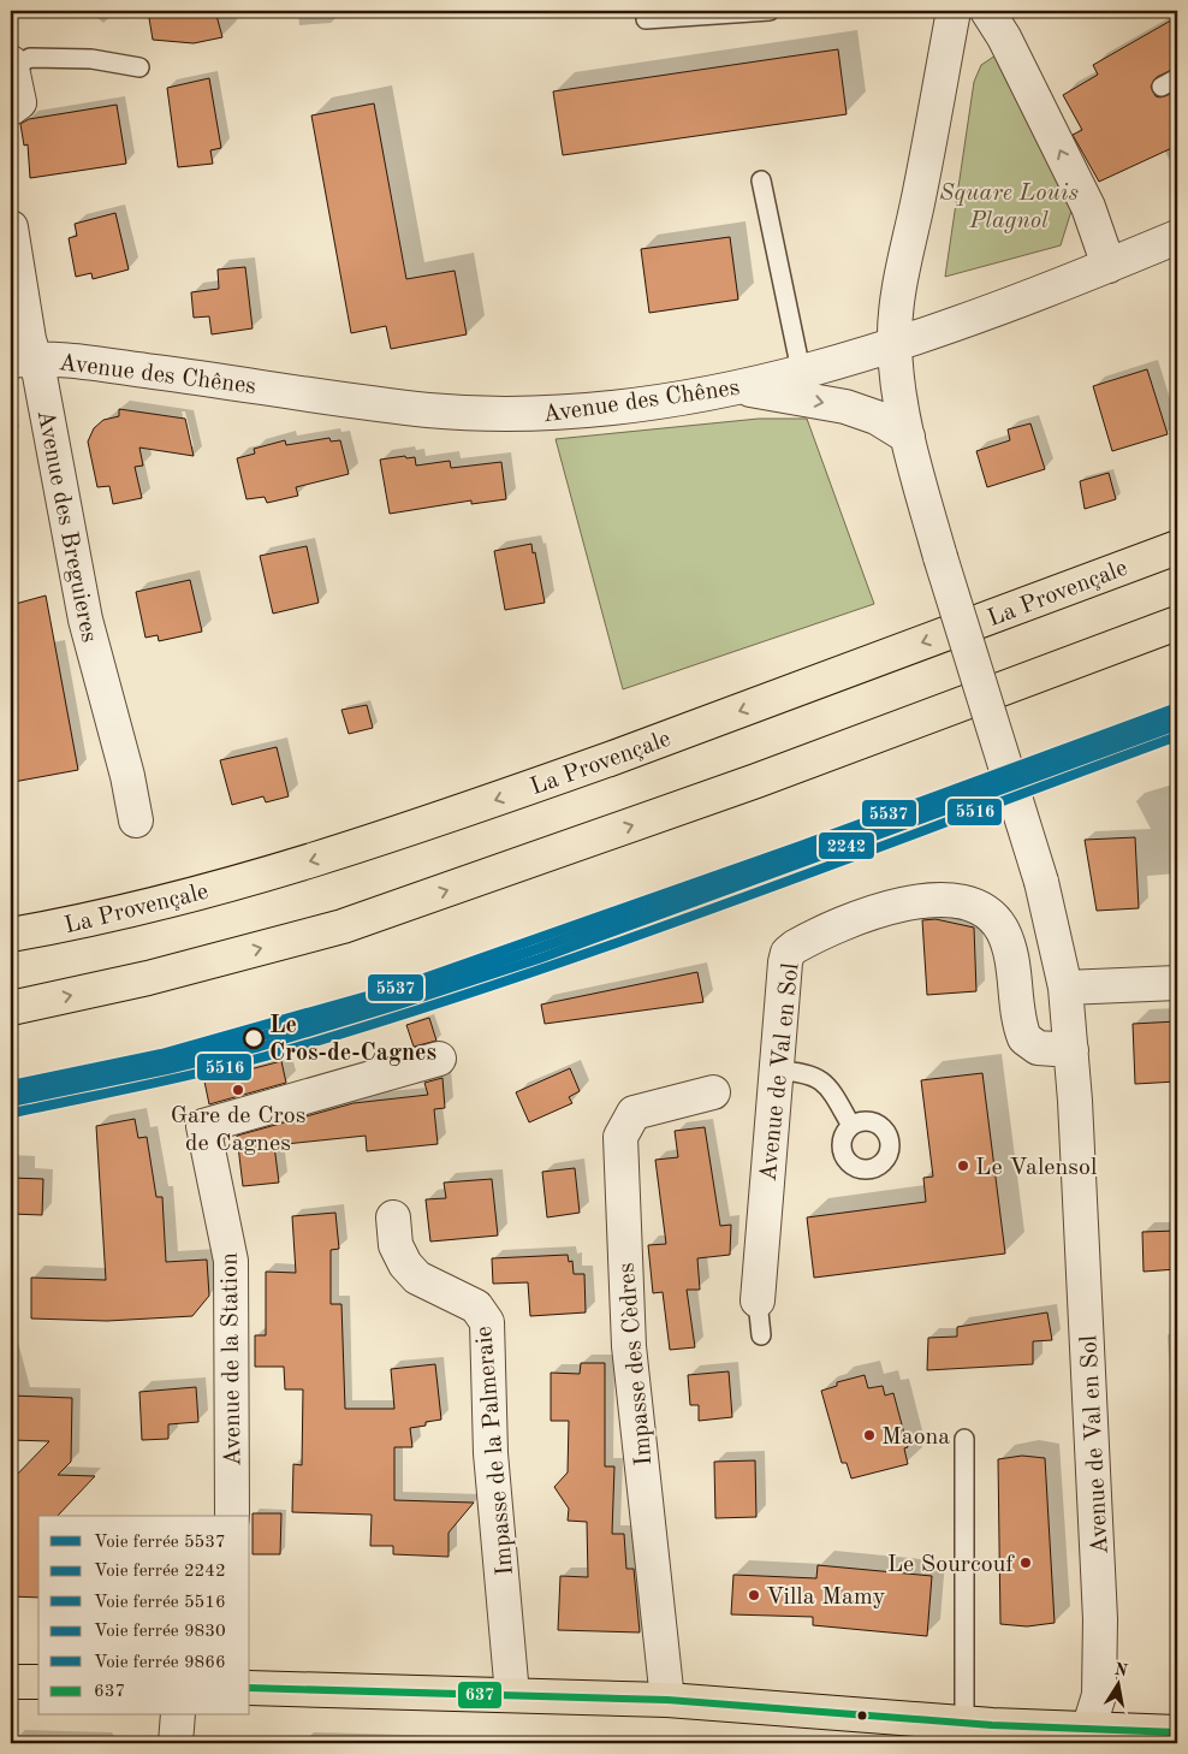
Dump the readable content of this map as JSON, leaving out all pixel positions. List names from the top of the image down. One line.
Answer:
{"streets":{"main road":["La Provençale"],"street":["Avenue des Chênes","Avenue des Breguieres","Avenue de Val en Sol","Avenue de la Station","Impasse des Cèdres","Impasse de la Palmeraie"]},"crossings":[["Avenue des Chênes","Avenue des Breguieres"],["Avenue des Chênes","Avenue de Val en Sol"]],"parks":["Square Louis Plagnol"],"places":["Le Cros-de-Cagnes","Gare de Cros de Cagnes","Le Valensol","Maona","Le Sourcouf","Villa Mamy"],"lines":["rail line 5537","rail line 9866","rail line 9830","rail line 2242","rail line 5516","transit line 637"],"legend":["Voie ferrée 5537","Voie ferrée 2242","Voie ferrée 5516","Voie ferrée 9830","Voie ferrée 9866","637"],"north":"top"}
